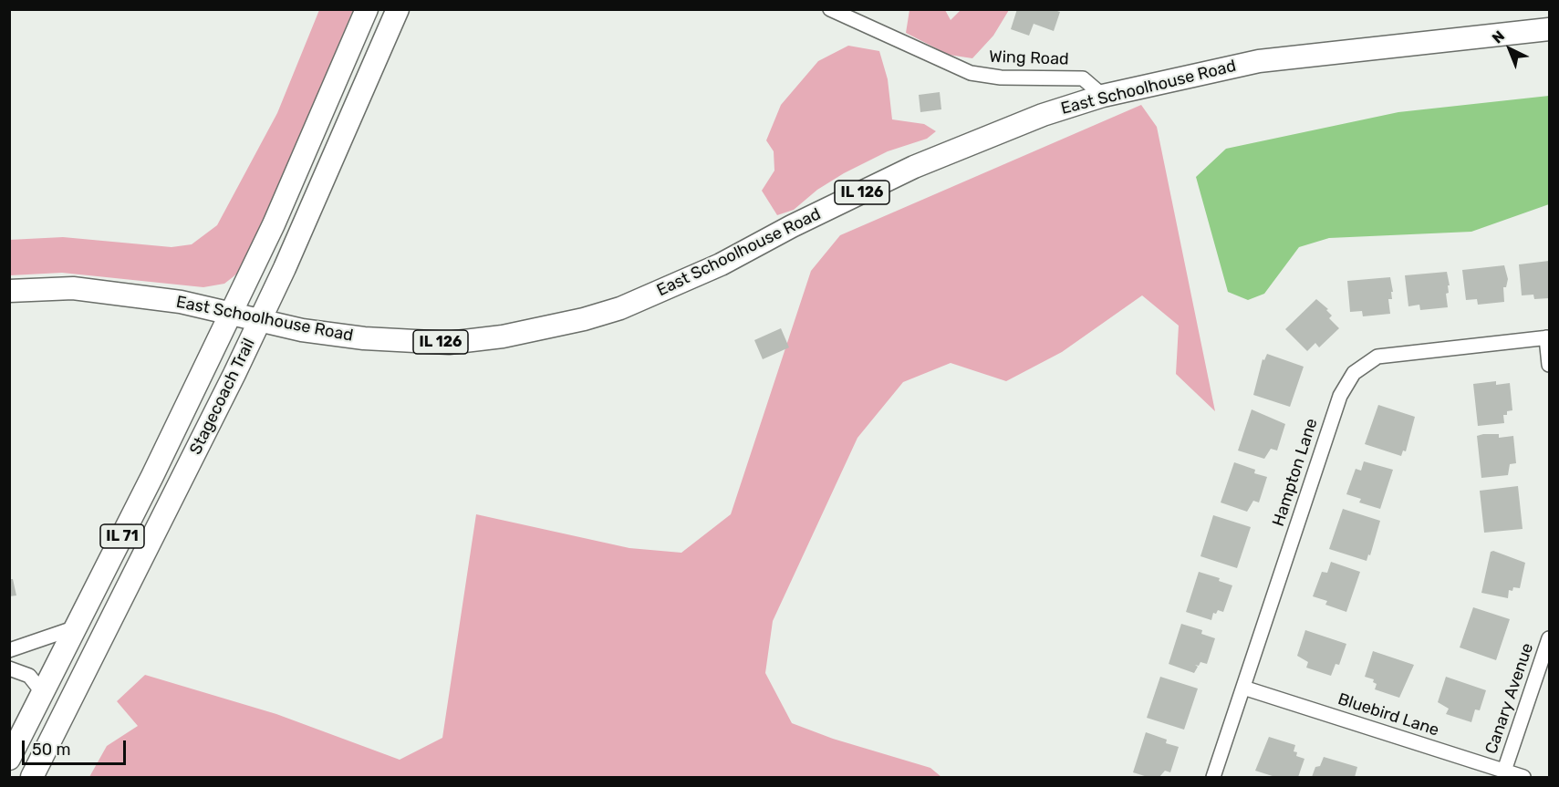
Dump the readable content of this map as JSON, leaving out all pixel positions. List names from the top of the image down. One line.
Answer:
{"streets":{"main road":["East Schoolhouse Road","IL 126","Stagecoach Trail","IL 71"],"street":["Wing Road","Hampton Lane","Canary Avenue","Bluebird Lane"]},"crossings":[["Wing Road","East Schoolhouse Road"],["East Schoolhouse Road","Stagecoach Trail"],["Hampton Lane","Bluebird Lane"],["Canary Avenue","Bluebird Lane"]],"scale_bar":"50 m","north":"top left"}
